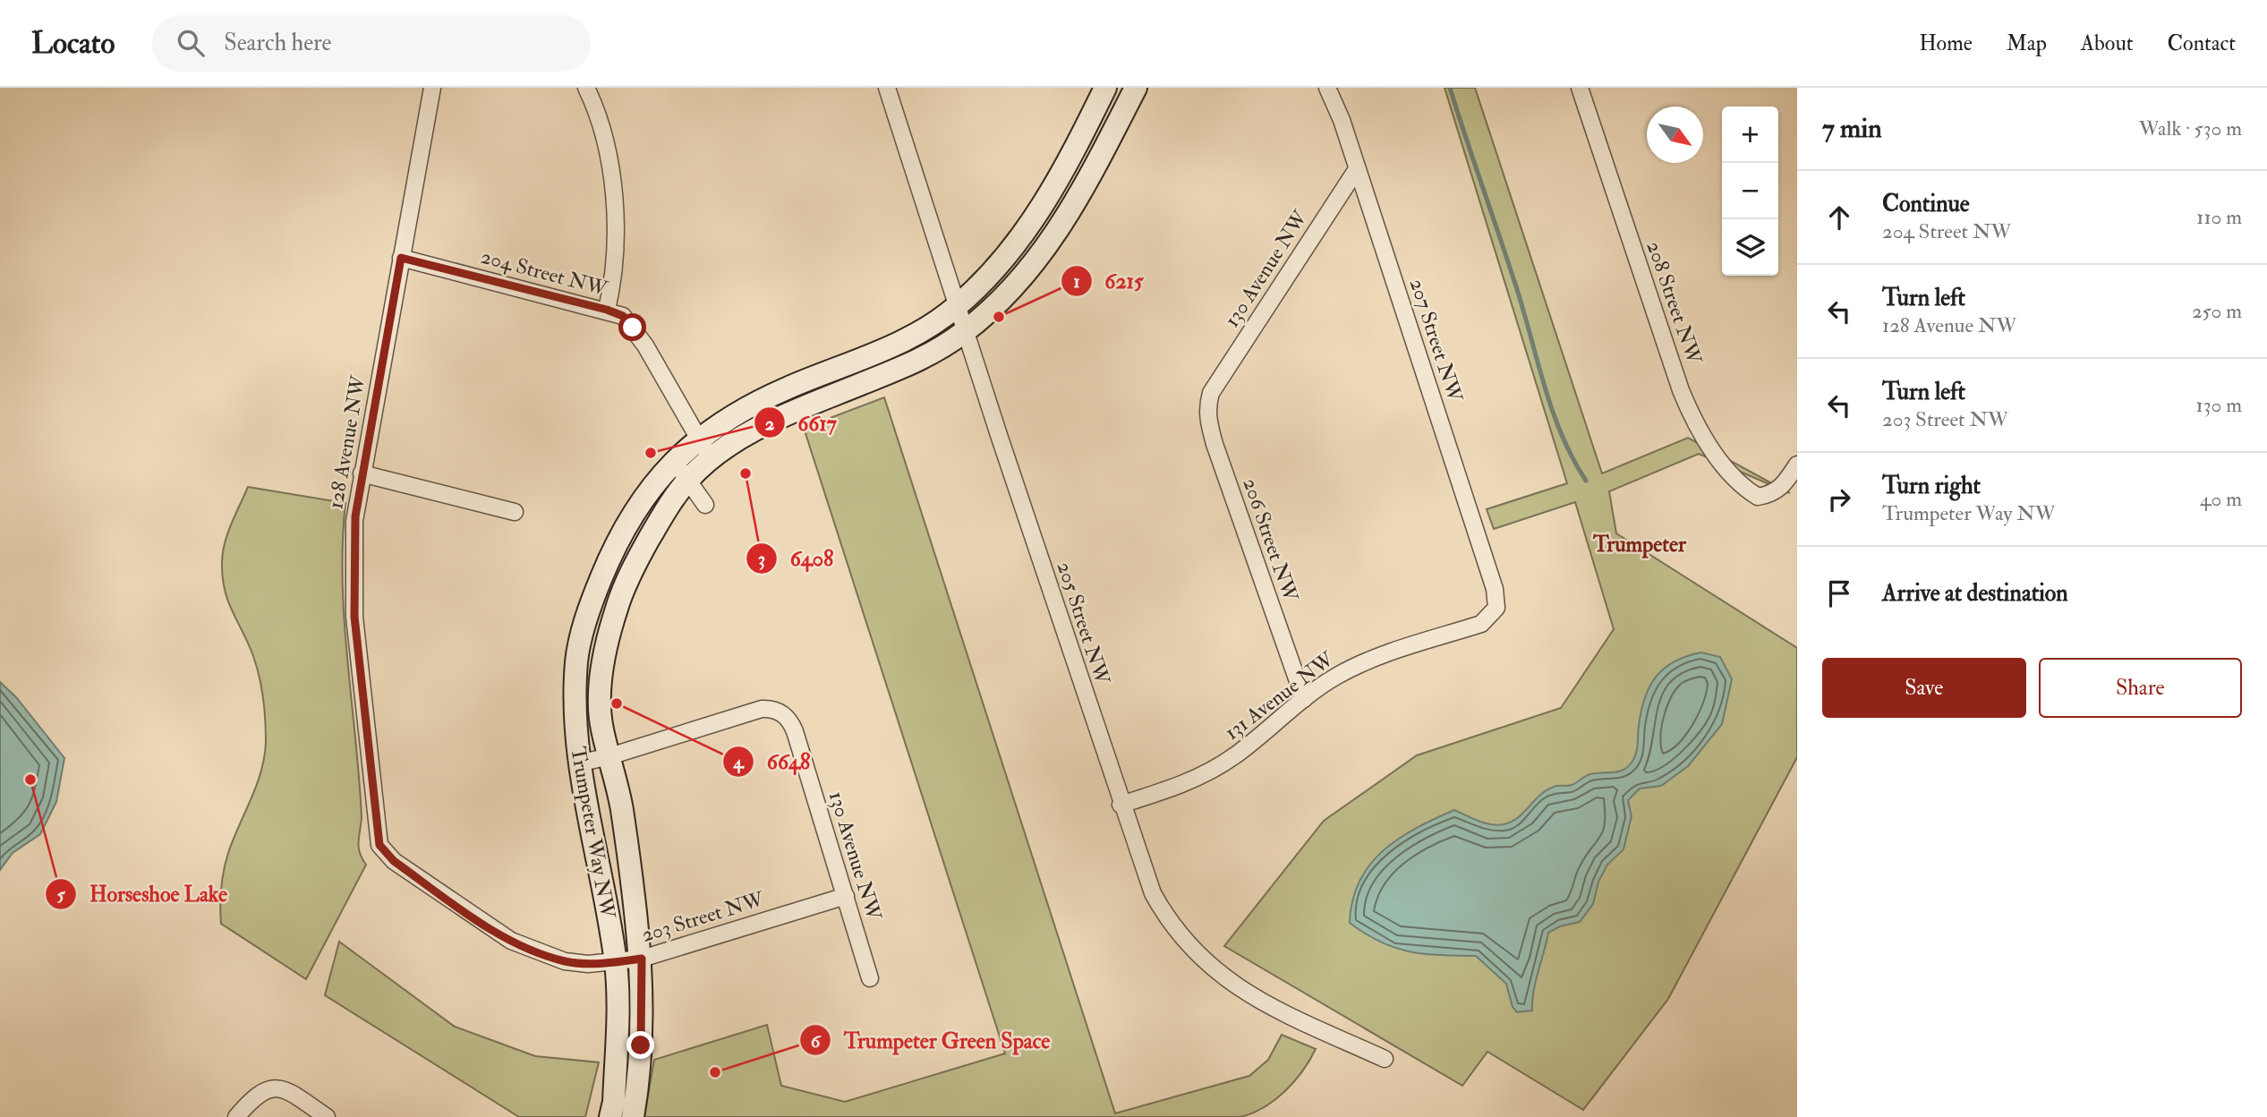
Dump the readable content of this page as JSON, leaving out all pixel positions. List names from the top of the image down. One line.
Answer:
{"streets":{"street":["130 Avenue NW","204 Street NW","208 Street NW","207 Street NW","128 Avenue NW","206 Street NW","205 Street NW","131 Avenue NW","Trumpeter Way NW","203 Street NW"]},"crossings":[["130 Avenue NW","207 Street NW"],["130 Avenue NW","206 Street NW"],["130 Avenue NW","Trumpeter Way NW"],["130 Avenue NW","203 Street NW"],["204 Street NW","128 Avenue NW"],["204 Street NW","Trumpeter Way NW"],["207 Street NW","131 Avenue NW"],["128 Avenue NW","203 Street NW"],["206 Street NW","131 Avenue NW"],["205 Street NW","131 Avenue NW"],["205 Street NW","Trumpeter Way NW"],["Trumpeter Way NW","203 Street NW"]],"districts":["Trumpeter"],"places":["6215","6617","6408","6648","Horseshoe Lake","Trumpeter Green Space"],"north":"bottom right","page":{"header":"Locato","search":"Search here","nav":["Home","Map","About","Contact"],"heading":["7 min","Walk · 530 m"],"map_buttons":["+","−"],"list":[["Continue","204 Street NW","110 m"],["Turn left","128 Avenue NW","250 m"],["Turn left","203 Street NW","130 m"],["Turn right","Trumpeter Way NW","40 m"],"Arrive at destination"],"buttons":["Save","Share"]}}
